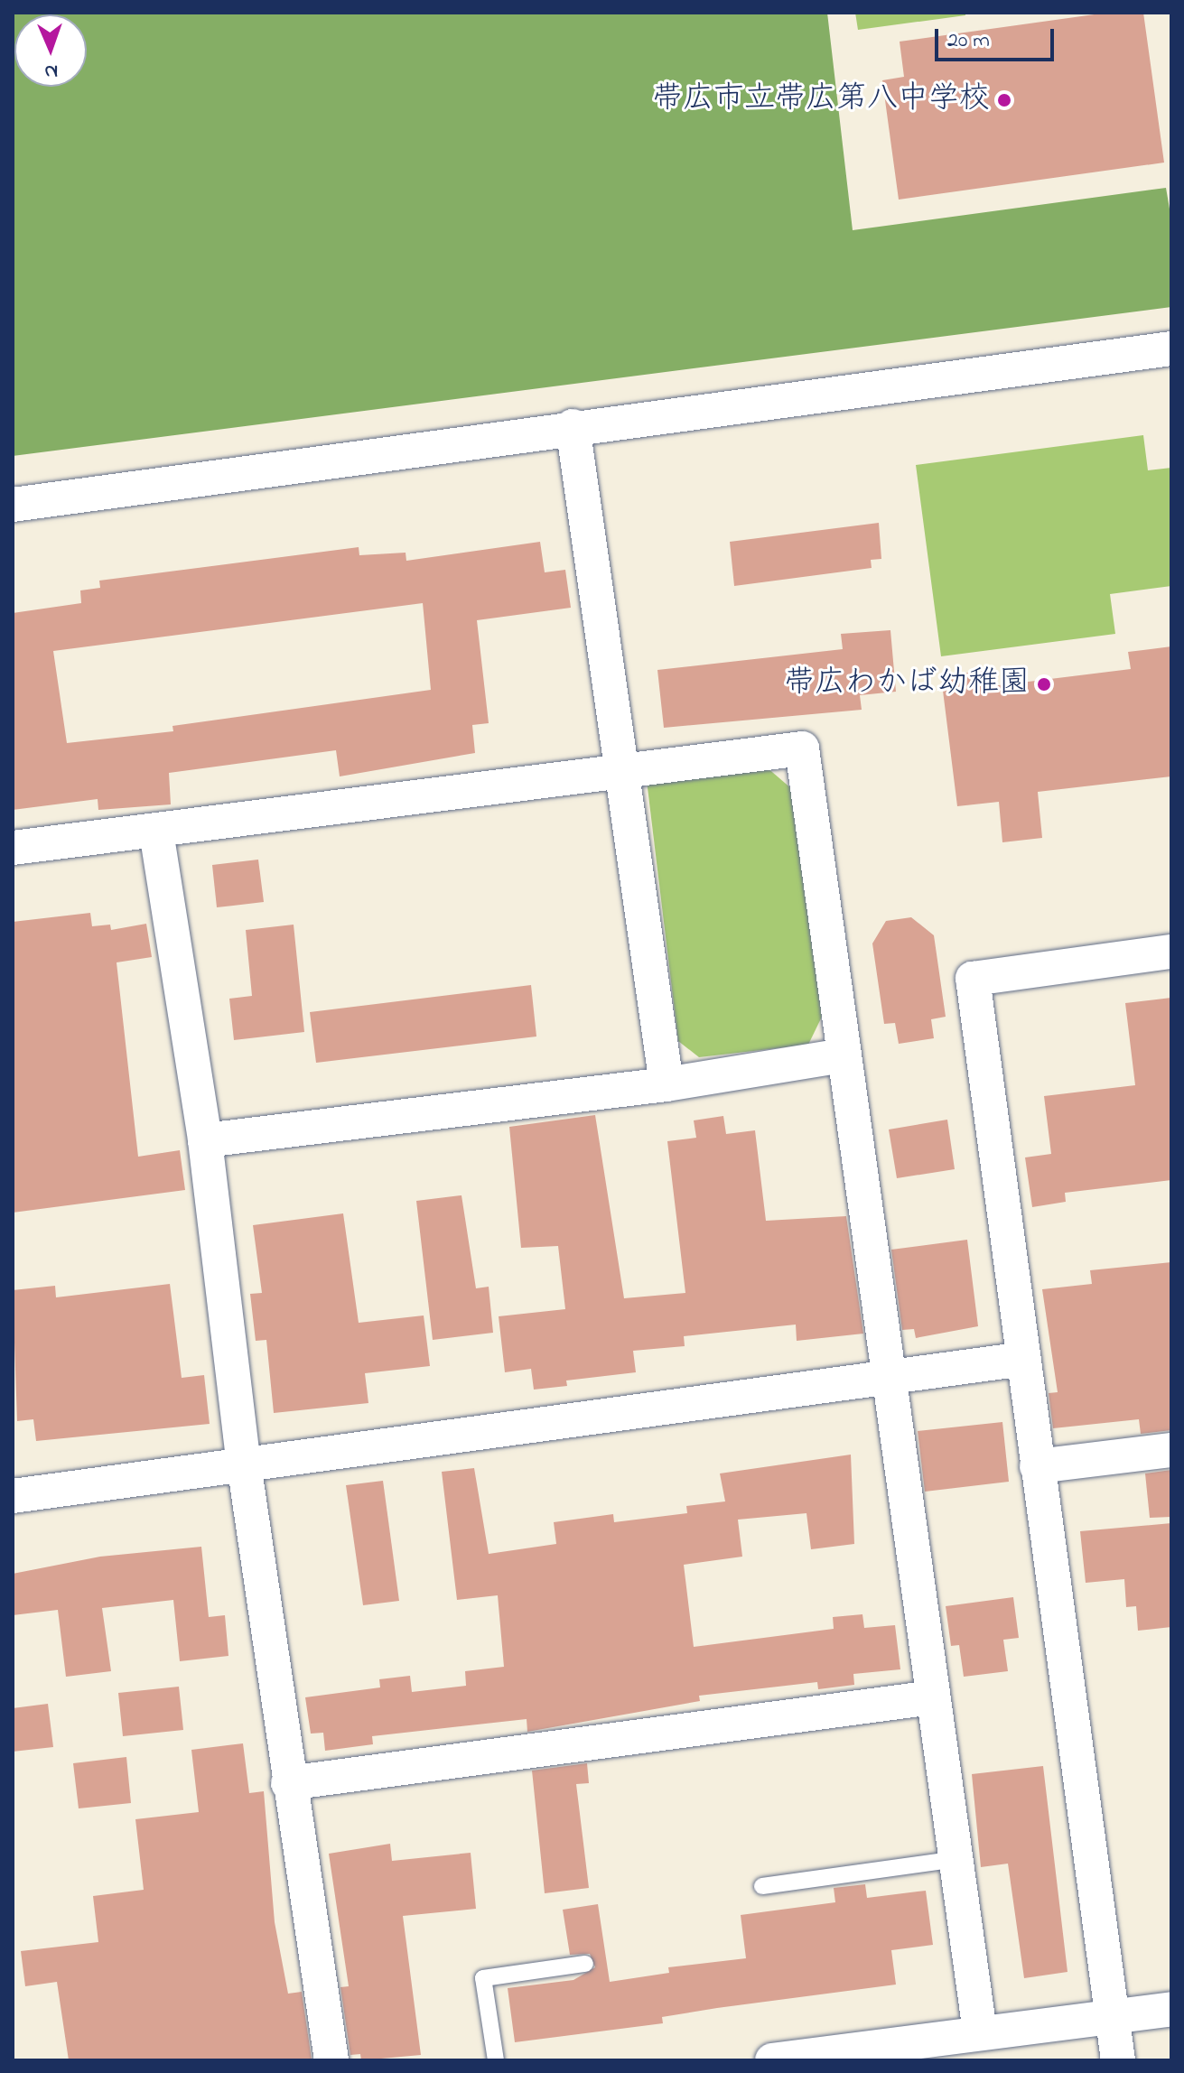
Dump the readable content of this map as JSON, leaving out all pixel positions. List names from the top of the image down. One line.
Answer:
{"places":["帯広市立帯広第八中学校","帯広わかば幼稚園"],"scale_bar":"20 m","north":"bottom"}
